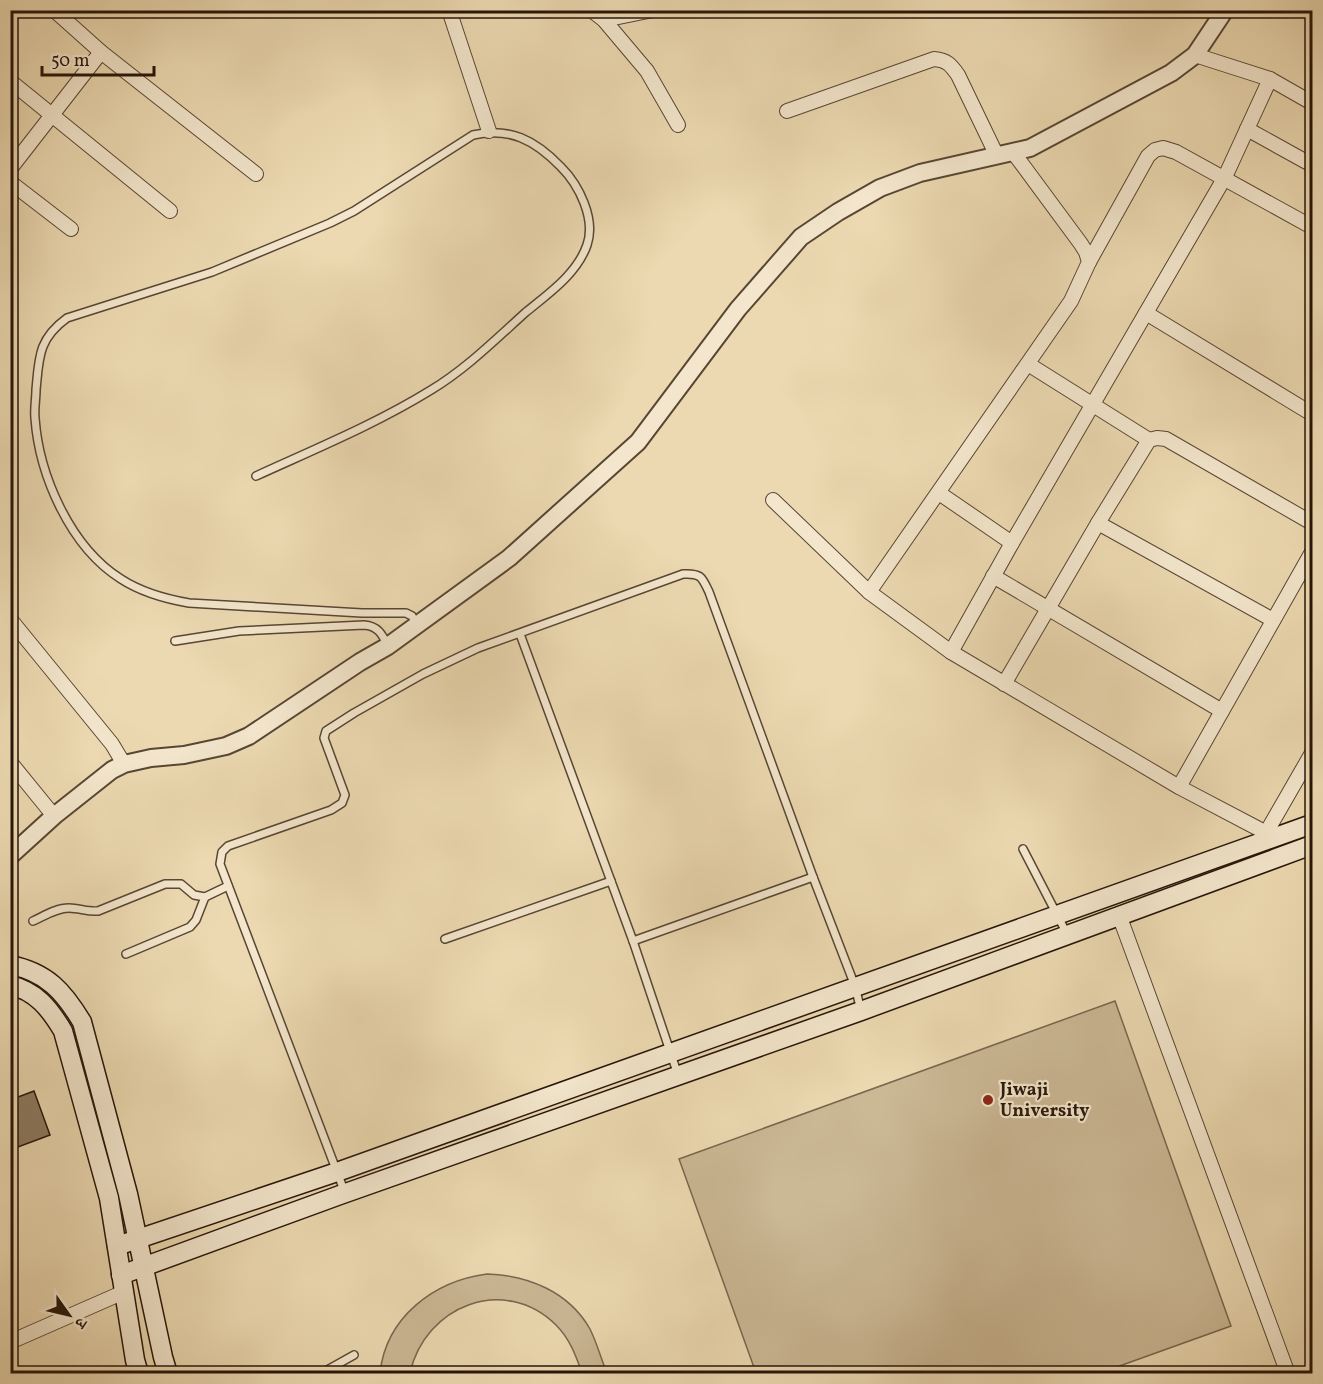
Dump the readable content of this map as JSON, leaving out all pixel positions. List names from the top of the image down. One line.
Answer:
{"places":["Jiwaji University"],"scale_bar":"50 m","north":"bottom right"}
